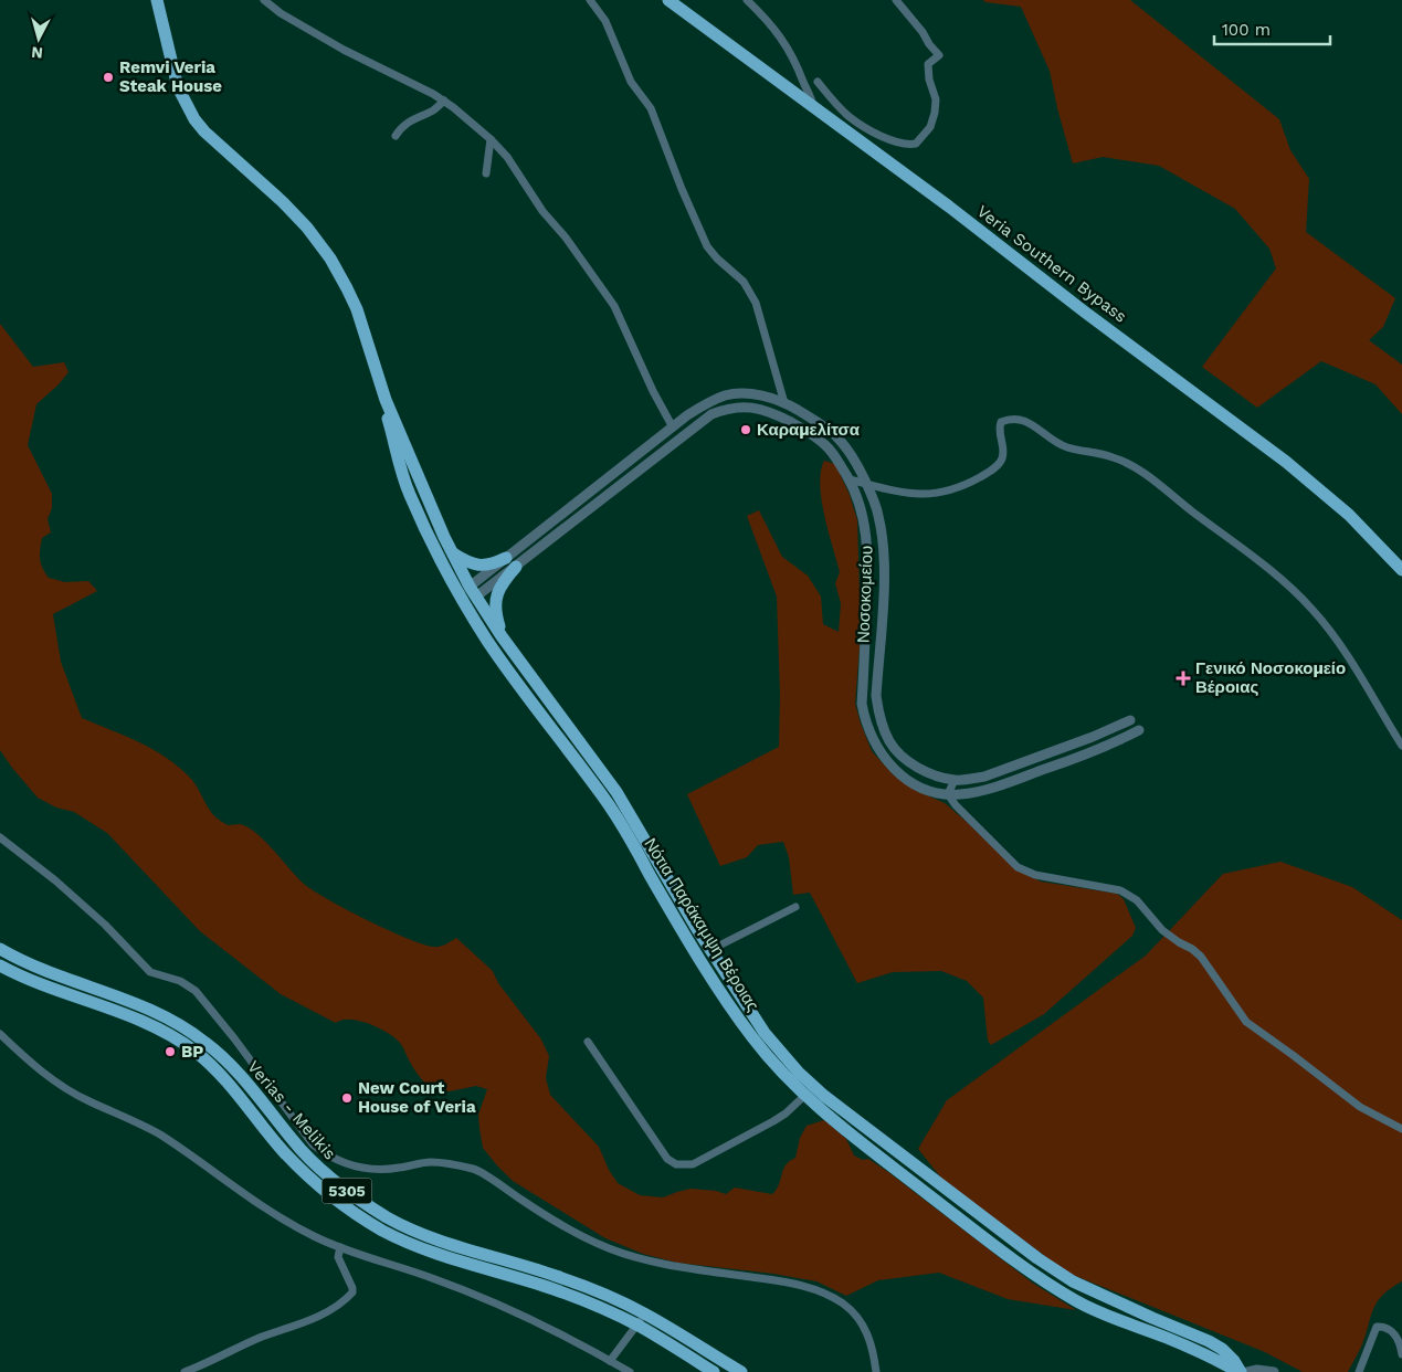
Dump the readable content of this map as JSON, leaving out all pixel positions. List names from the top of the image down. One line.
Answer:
{"streets":{"main road":["Veria Southern Bypass","Νότια Παράκαμψη Βέροιας","Verias - Melikis","5305"],"street":["Νοσοκομείου"]},"crossings":[["Νοσοκομείου","Νότια Παράκαμψη Βέροιας"]],"places":{"other":["Remvi Veria Steak House","Καραμελίτσα","BP","New Court House of Veria"],"health":["Γενικό Νοσοκομείο Βέροιας"]},"scale_bar":"100 m","north":"bottom"}
